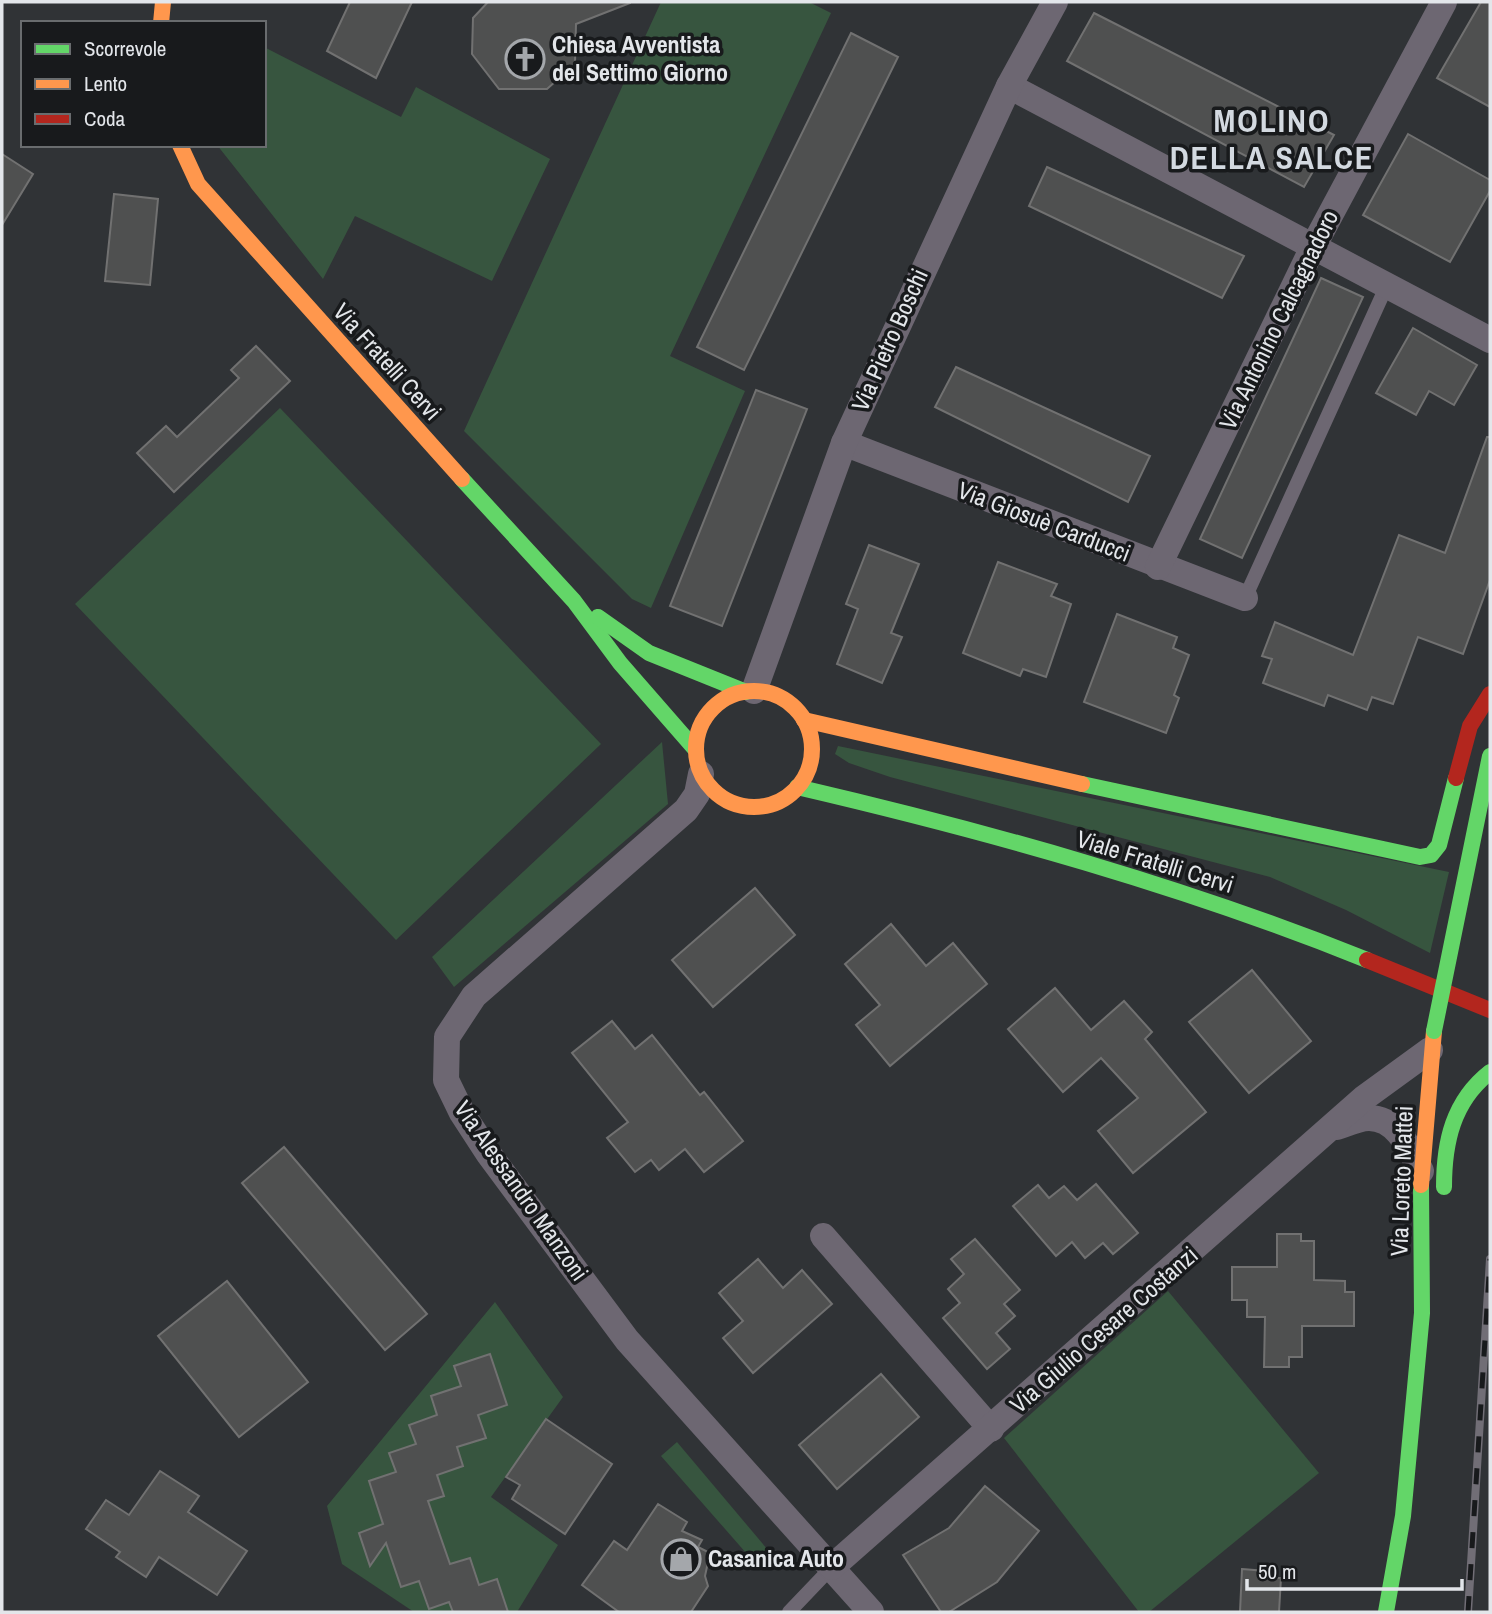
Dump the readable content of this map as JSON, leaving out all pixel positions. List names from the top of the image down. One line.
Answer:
{"streets":{"street":["Via Antonino Calcagnadoro","Via Pietro Boschi","Via Fratelli Cervi","Via Giosuè Carducci","Viale Fratelli Cervi","Via Loreto Mattei","Via Alessandro Manzoni","Via Giulio Cesare Costanzi"]},"crossings":[["Via Antonino Calcagnadoro","Via Giosuè Carducci"],["Via Pietro Boschi","Via Fratelli Cervi"],["Via Pietro Boschi","Via Giosuè Carducci"],["Via Pietro Boschi","Viale Fratelli Cervi"],["Via Pietro Boschi","Via Alessandro Manzoni"],["Via Fratelli Cervi","Viale Fratelli Cervi"],["Via Fratelli Cervi","Via Alessandro Manzoni"],["Viale Fratelli Cervi","Via Alessandro Manzoni"],["Via Loreto Mattei","Via Giulio Cesare Costanzi"],["Via Alessandro Manzoni","Via Giulio Cesare Costanzi"]],"districts":["MOLINO DELLA SALCE"],"places":{"church":["Chiesa Avventista del Settimo Giorno"],"shop":["Casanica Auto"]},"legend":["Scorrevole","Lento","Coda"],"scale_bar":"50 m"}
